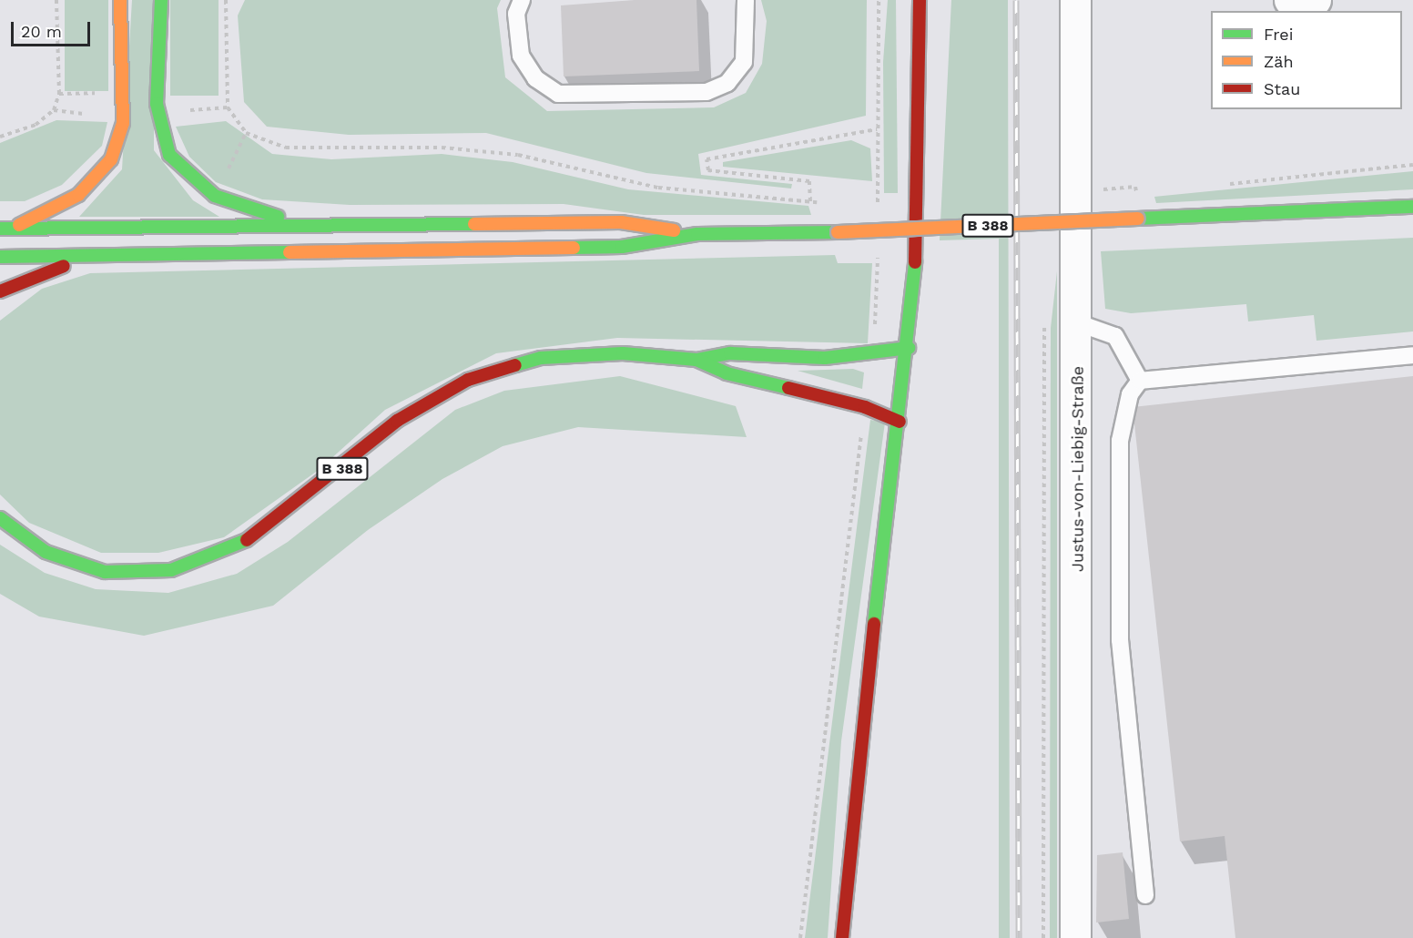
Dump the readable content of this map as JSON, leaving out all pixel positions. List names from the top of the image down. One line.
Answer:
{"streets":{"main road":["B 388"],"street":["Justus-von-Liebig-Straße"]},"legend":["Frei","Zäh","Stau"],"scale_bar":"20 m"}
